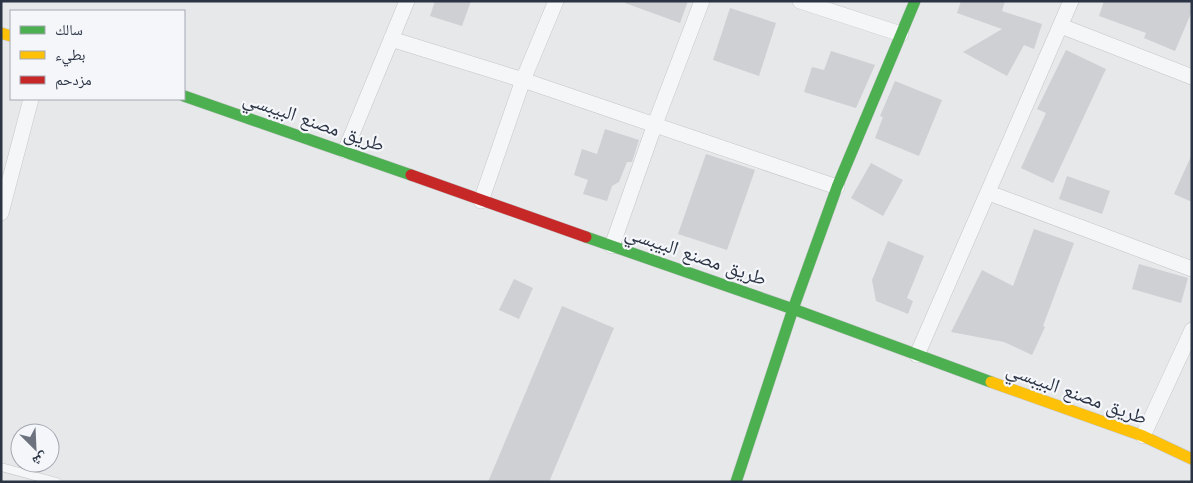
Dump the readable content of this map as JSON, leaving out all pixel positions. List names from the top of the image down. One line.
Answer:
{"streets":{"main road":["طريق مصنع البيبسي"]},"legend":["سالك","بطيء","مزدحم"],"north":"bottom right"}
